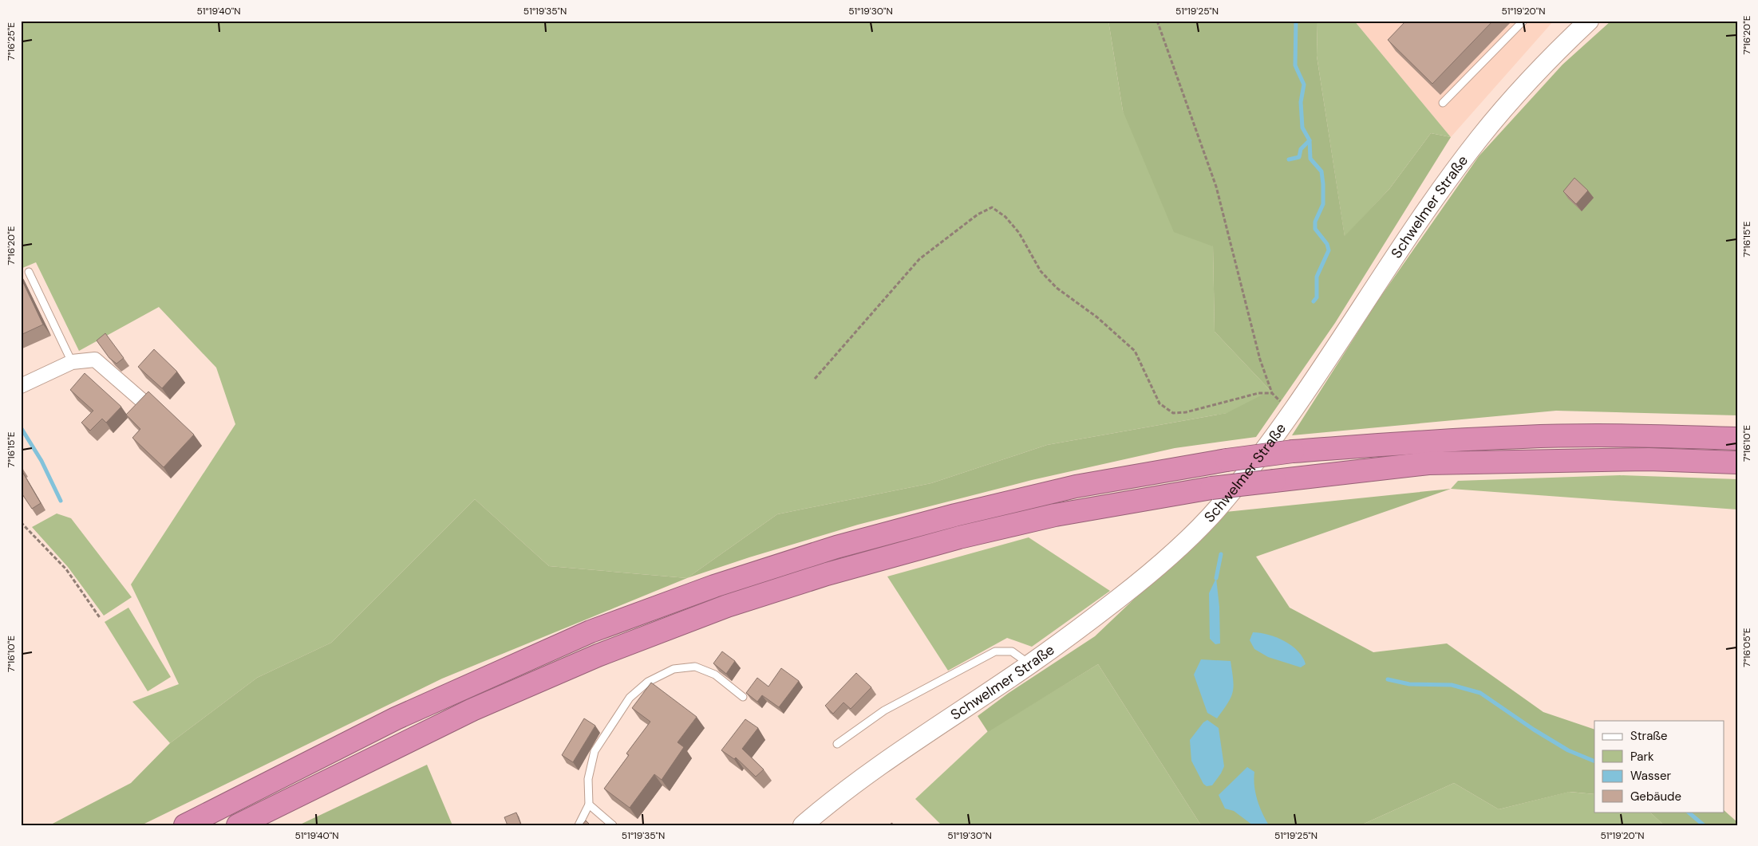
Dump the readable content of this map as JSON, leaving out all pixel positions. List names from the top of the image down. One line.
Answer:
{"streets":{"main road":["Schwelmer Straße"]},"legend":["Straße","Park","Wasser","Gebäude"],"coordinates":["51°19'40\"N","51°19'35\"N","51°19'30\"N","51°19'25\"N","51°19'20\"N","7°16'20\"E","7°16'25\"E","7°16'15\"E","7°16'10\"E","7°16'05\"E"]}
